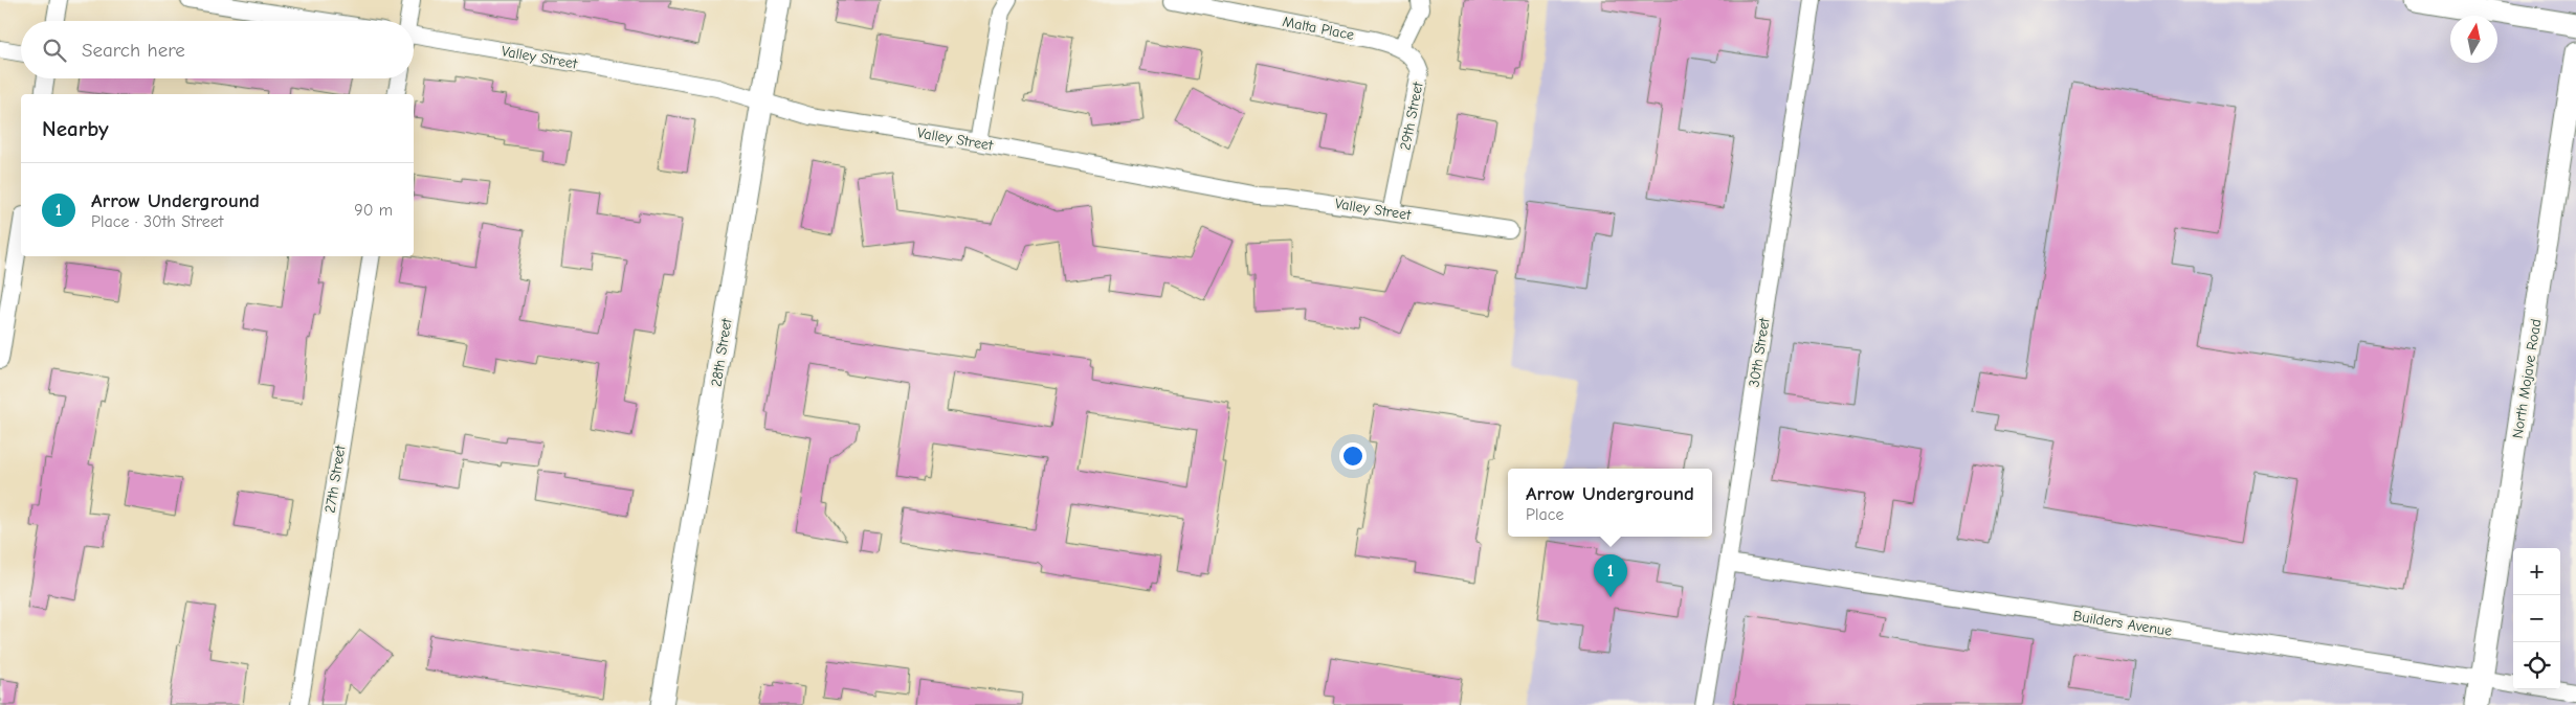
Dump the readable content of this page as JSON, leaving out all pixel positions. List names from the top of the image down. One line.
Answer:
{"streets":{"street":["Malta Place","Valley Street","29th Street","28th Street","30th Street","North Mojave Road","27th Street","Builders Avenue"]},"crossings":[["Malta Place","29th Street"],["Valley Street","29th Street"],["Valley Street","28th Street"],["30th Street","Builders Avenue"],["North Mojave Road","Builders Avenue"]],"north":"top","page":{"search":"Search here","heading":"Nearby","list":[{"mark":"1","name":"Arrow Underground","note":"Place · 30th Street","value":"90 m"}],"popup":["Arrow Underground","Place"],"map_buttons":["+","−"],"pins":"1"}}
